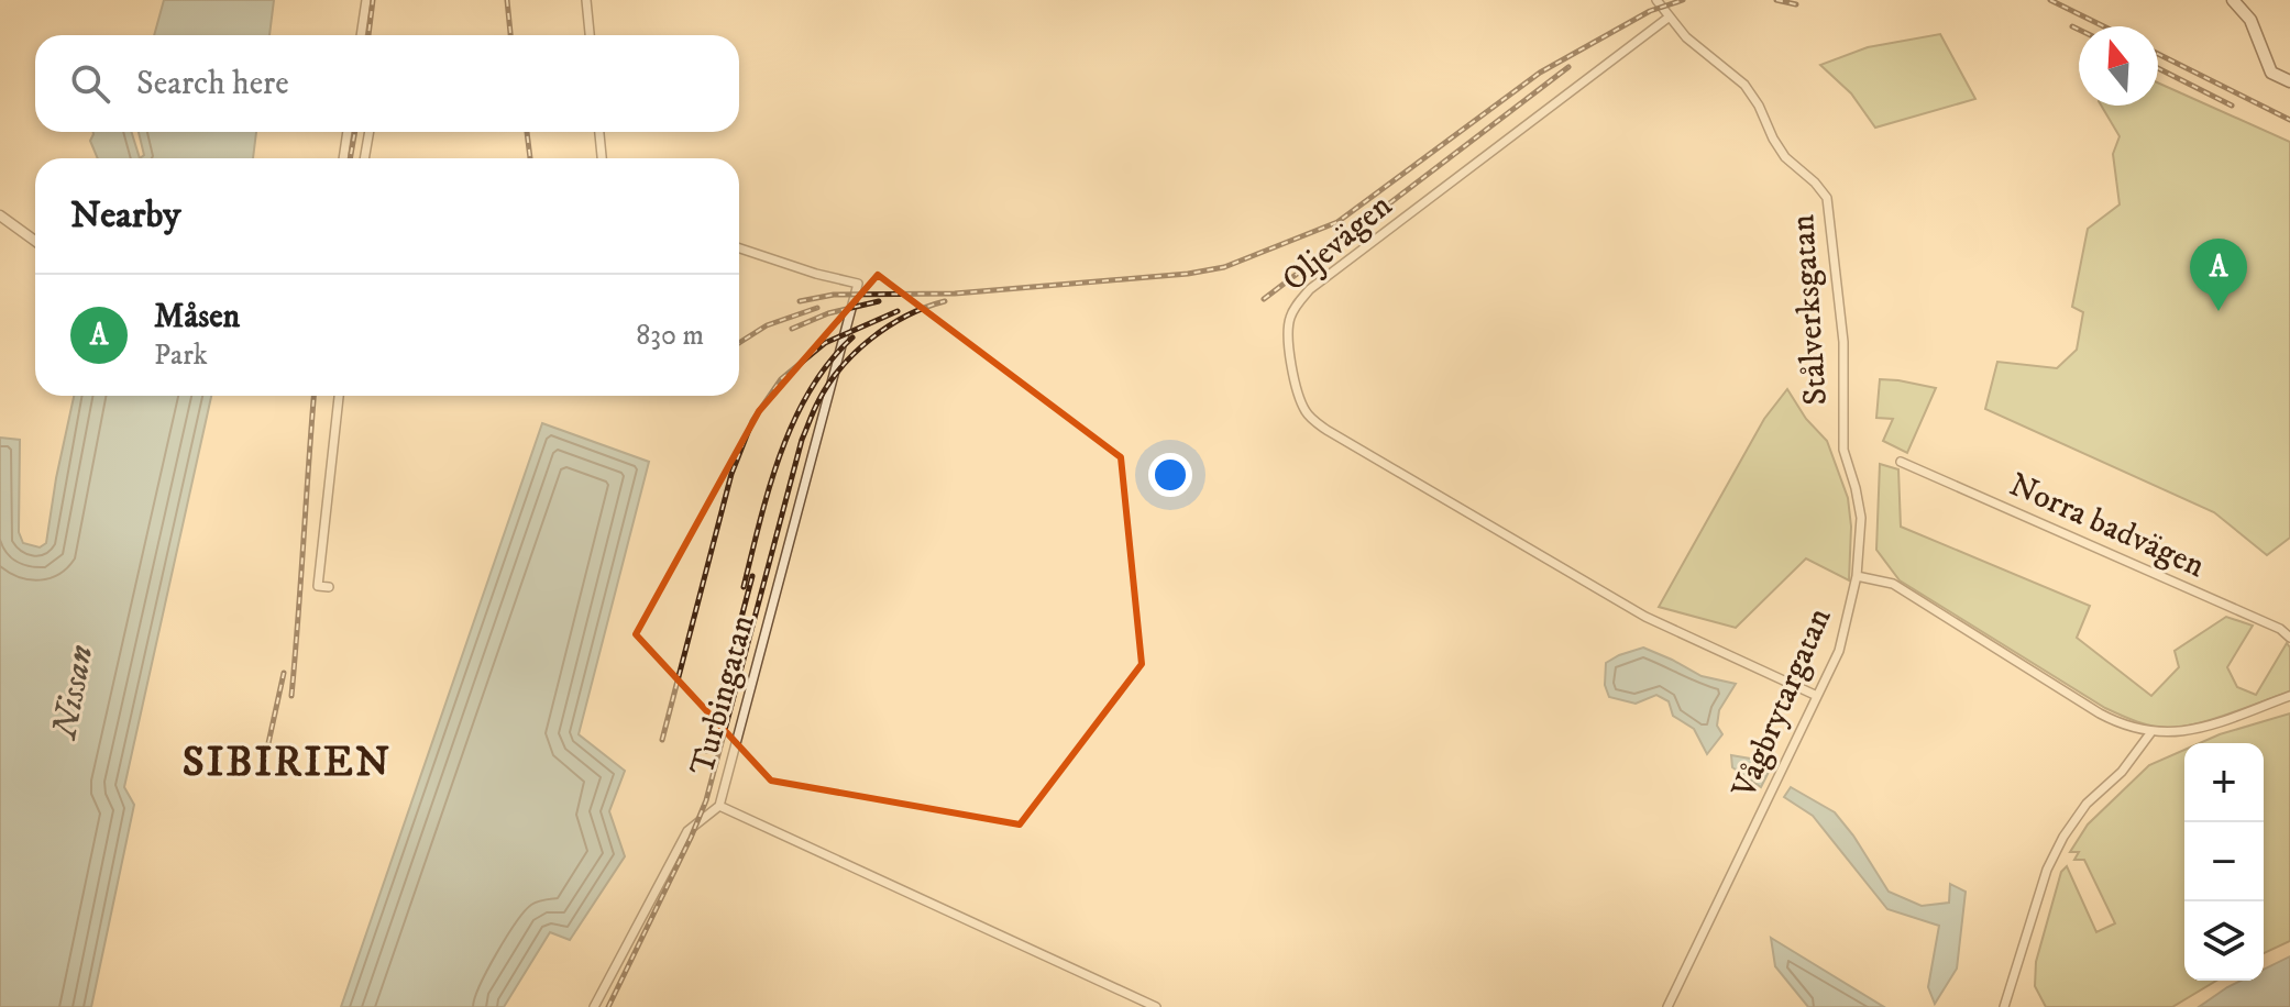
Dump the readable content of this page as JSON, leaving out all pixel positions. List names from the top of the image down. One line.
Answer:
{"streets":{"street":["Oljevägen","Stålverksgatan","Norra badvägen","Turbingatan","Vågbrytargatan"]},"crossings":[["Oljevägen","Stålverksgatan"],["Oljevägen","Vågbrytargatan"],["Stålverksgatan","Vågbrytargatan"]],"districts":["SIBIRIEN"],"water":["Nissan"],"north":"top","page":{"search":"Search here","heading":"Nearby","pins":"A","list":[{"mark":"A","name":"Måsen","note":"Park","value":"830 m"}],"map_buttons":["+","−"]}}
